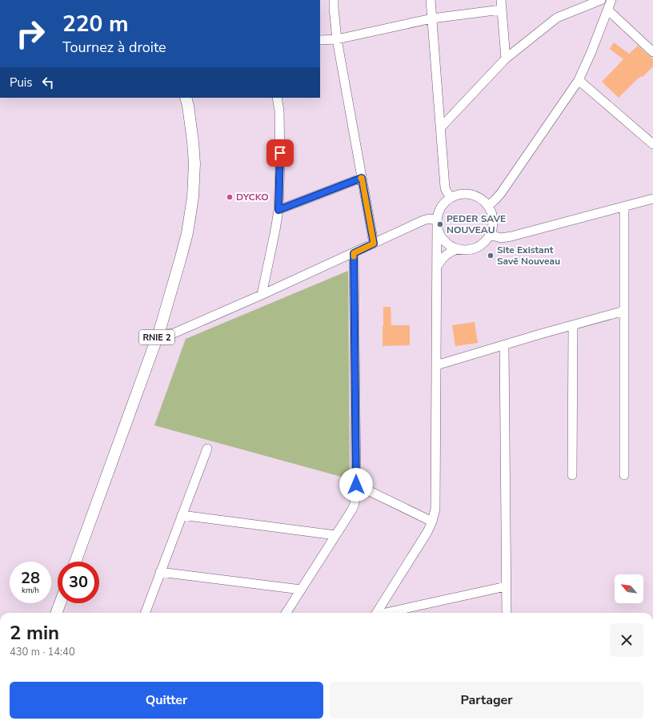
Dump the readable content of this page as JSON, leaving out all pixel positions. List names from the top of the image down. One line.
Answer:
{"streets":{"main road":["RNIE 2"]},"places":["DYCKO","PEDER SAVE NOUVEAU","Site Existant Savē Nouveau"],"north":"top left","page":{"turn":["220 m","Tournez à droite"],"then":"Puis","speed":"28 km/h","limit":"30","heading":["2 min","430 m · 14:40"],"buttons":["Quitter","Partager"]}}
